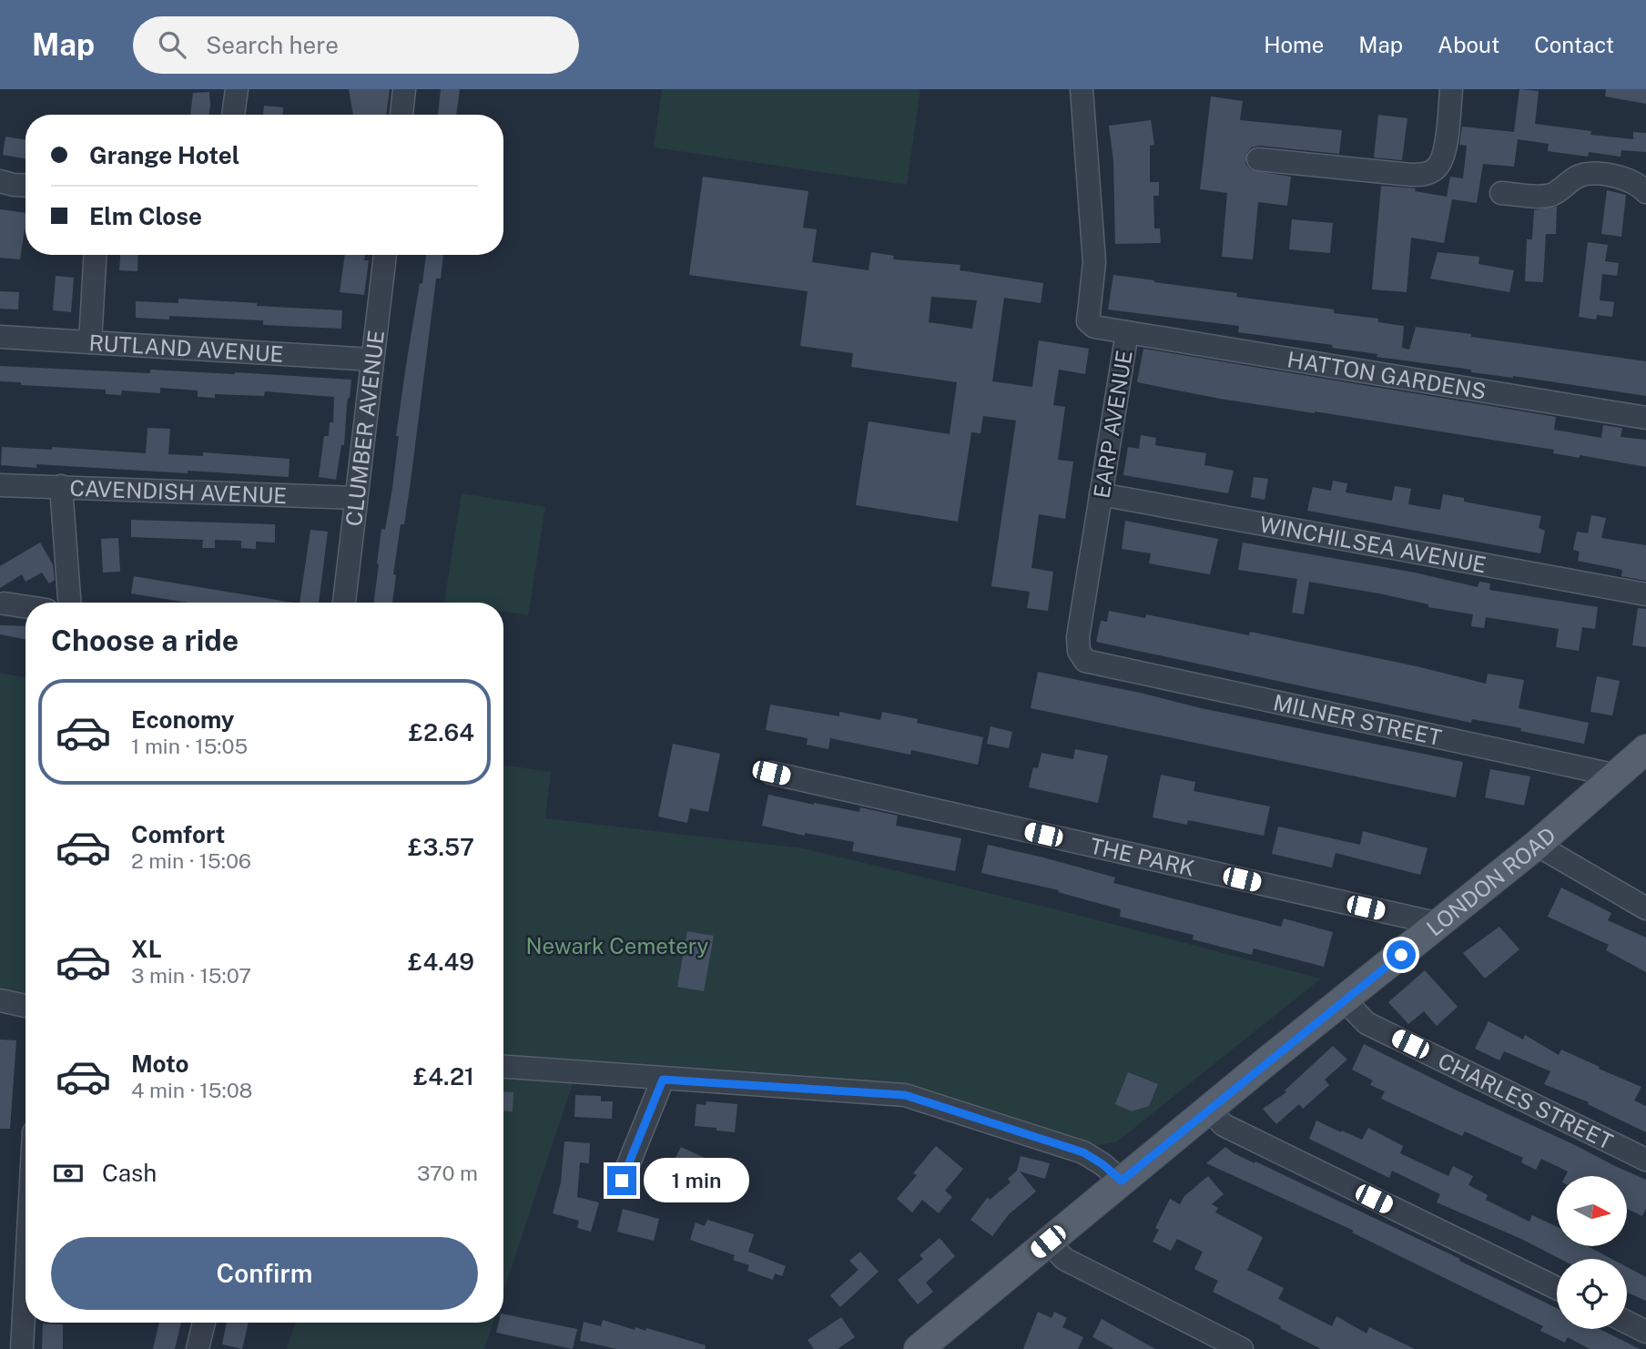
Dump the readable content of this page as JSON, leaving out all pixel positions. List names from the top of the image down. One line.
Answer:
{"streets":{"main road":["LONDON ROAD"],"street":["RUTLAND AVENUE","HATTON GARDENS","EARP AVENUE","CLUMBER AVENUE","CAVENDISH AVENUE","WINCHILSEA AVENUE","MILNER STREET","THE PARK","CHARLES STREET"]},"crossings":[["RUTLAND AVENUE","CLUMBER AVENUE"],["HATTON GARDENS","EARP AVENUE"],["EARP AVENUE","WINCHILSEA AVENUE"],["EARP AVENUE","MILNER STREET"],["CLUMBER AVENUE","CAVENDISH AVENUE"],["MILNER STREET","LONDON ROAD"],["THE PARK","LONDON ROAD"],["LONDON ROAD","CHARLES STREET"]],"parks":["Newark Cemetery"],"north":"right","page":{"header":"Map","search":"Search here","nav":["Home","Map","About","Contact"],"banner":["Grange Hotel","Elm Close"],"heading":"Choose a ride","list":[{"name":"Economy","note":"1 min · 15:05","value":"£2.64"},{"name":"Comfort","note":"2 min · 15:06","value":"£3.57"},{"name":"XL","note":"3 min · 15:07","value":"£4.49"},{"name":"Moto","note":"4 min · 15:08","value":"£4.21"}],"pay":["Cash","370 m"],"bubble":"1 min","buttons":"Confirm"}}
